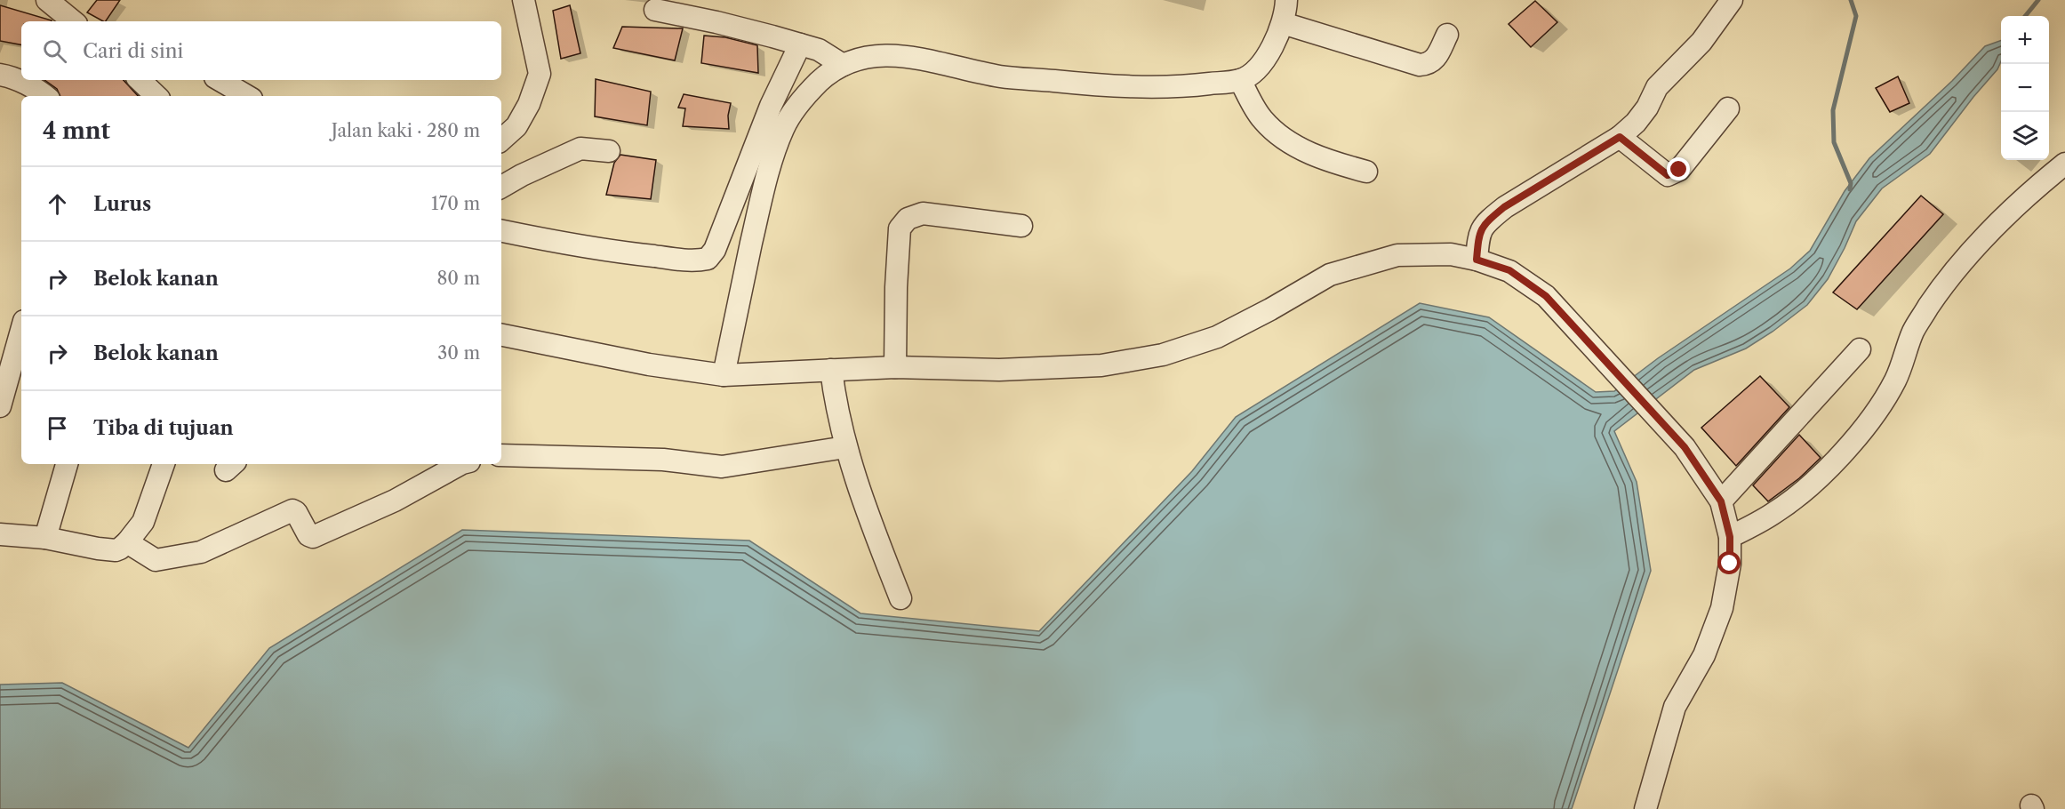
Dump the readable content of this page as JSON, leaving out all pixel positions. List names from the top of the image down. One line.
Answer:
{"page":{"map_buttons":["+","−"],"search":"Cari di sini","heading":["4 mnt","Jalan kaki · 280 m"],"list":[["Lurus","170 m"],["Belok kanan","80 m"],["Belok kanan","30 m"],"Tiba di tujuan"]}}
